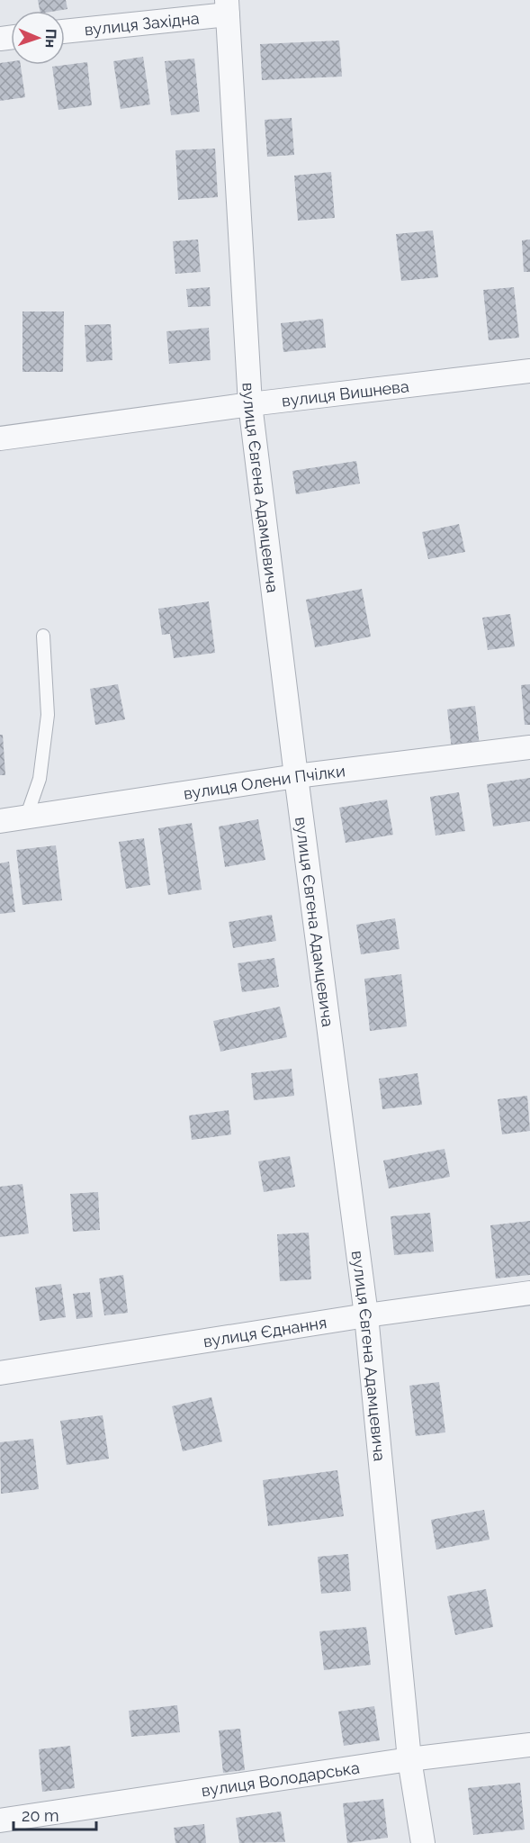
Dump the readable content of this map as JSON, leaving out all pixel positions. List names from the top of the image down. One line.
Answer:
{"streets":{"street":["вулиця Західна","вулиця Вишнева","вулиця Євгена Адамцевича","вулиця Олени Пчілки","вулиця Єднання","вулиця Володарська"]},"crossings":[["вулиця Західна","вулиця Євгена Адамцевича"],["вулиця Вишнева","вулиця Євгена Адамцевича"],["вулиця Євгена Адамцевича","вулиця Олени Пчілки"],["вулиця Євгена Адамцевича","вулиця Єднання"],["вулиця Євгена Адамцевича","вулиця Володарська"]],"scale_bar":"20 m","north":"right"}
